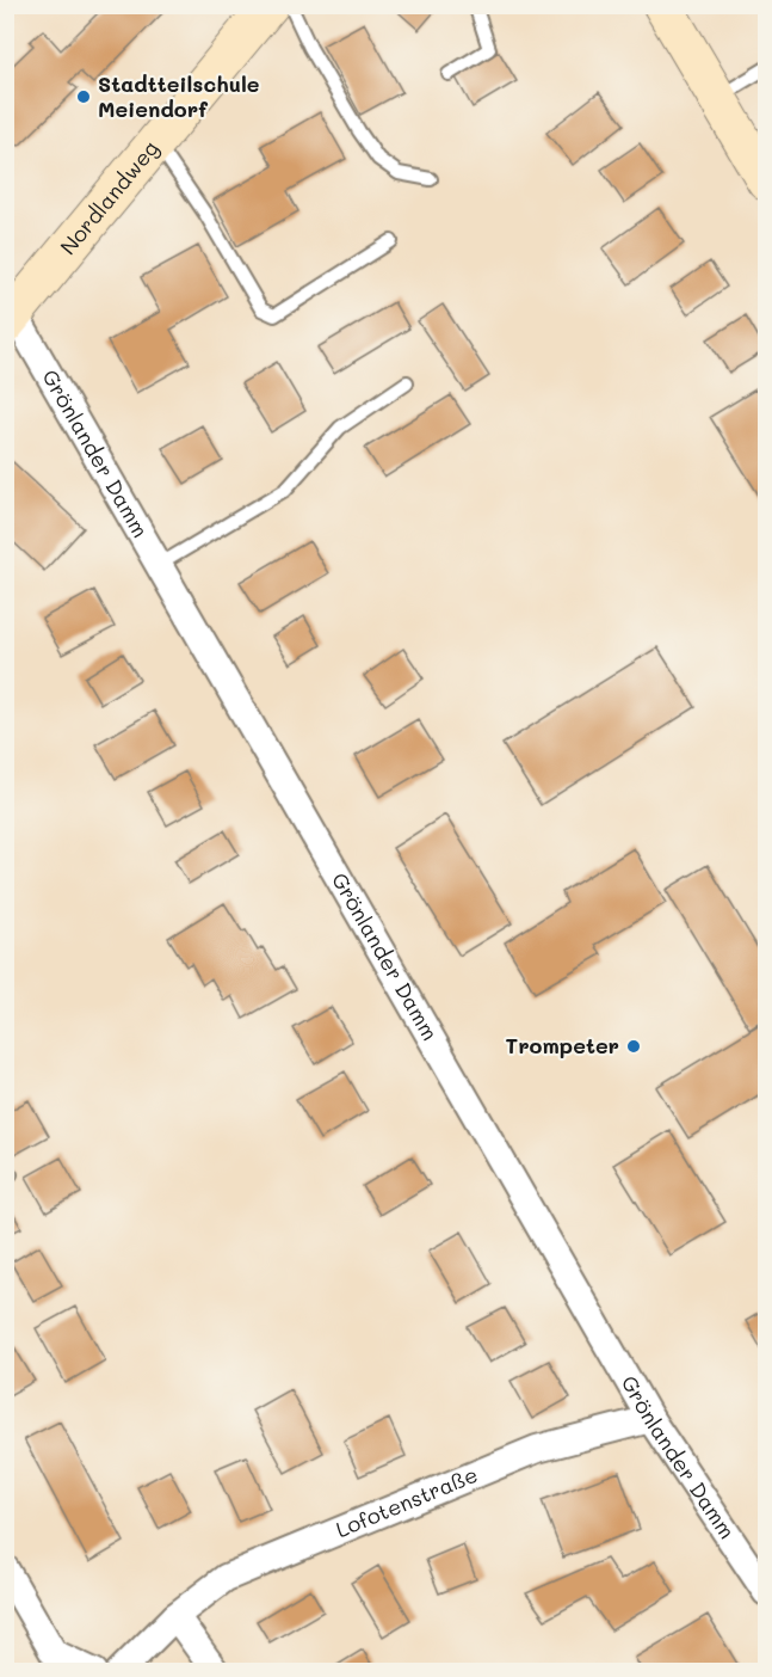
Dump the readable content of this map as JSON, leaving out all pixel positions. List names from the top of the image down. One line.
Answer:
{"streets":{"street":["Nordlandweg","Grönlander Damm","Lofotenstraße"]},"crossings":[["Nordlandweg","Grönlander Damm"],["Grönlander Damm","Lofotenstraße"]],"places":["Stadtteilschule Meiendorf","Trompeter"]}
